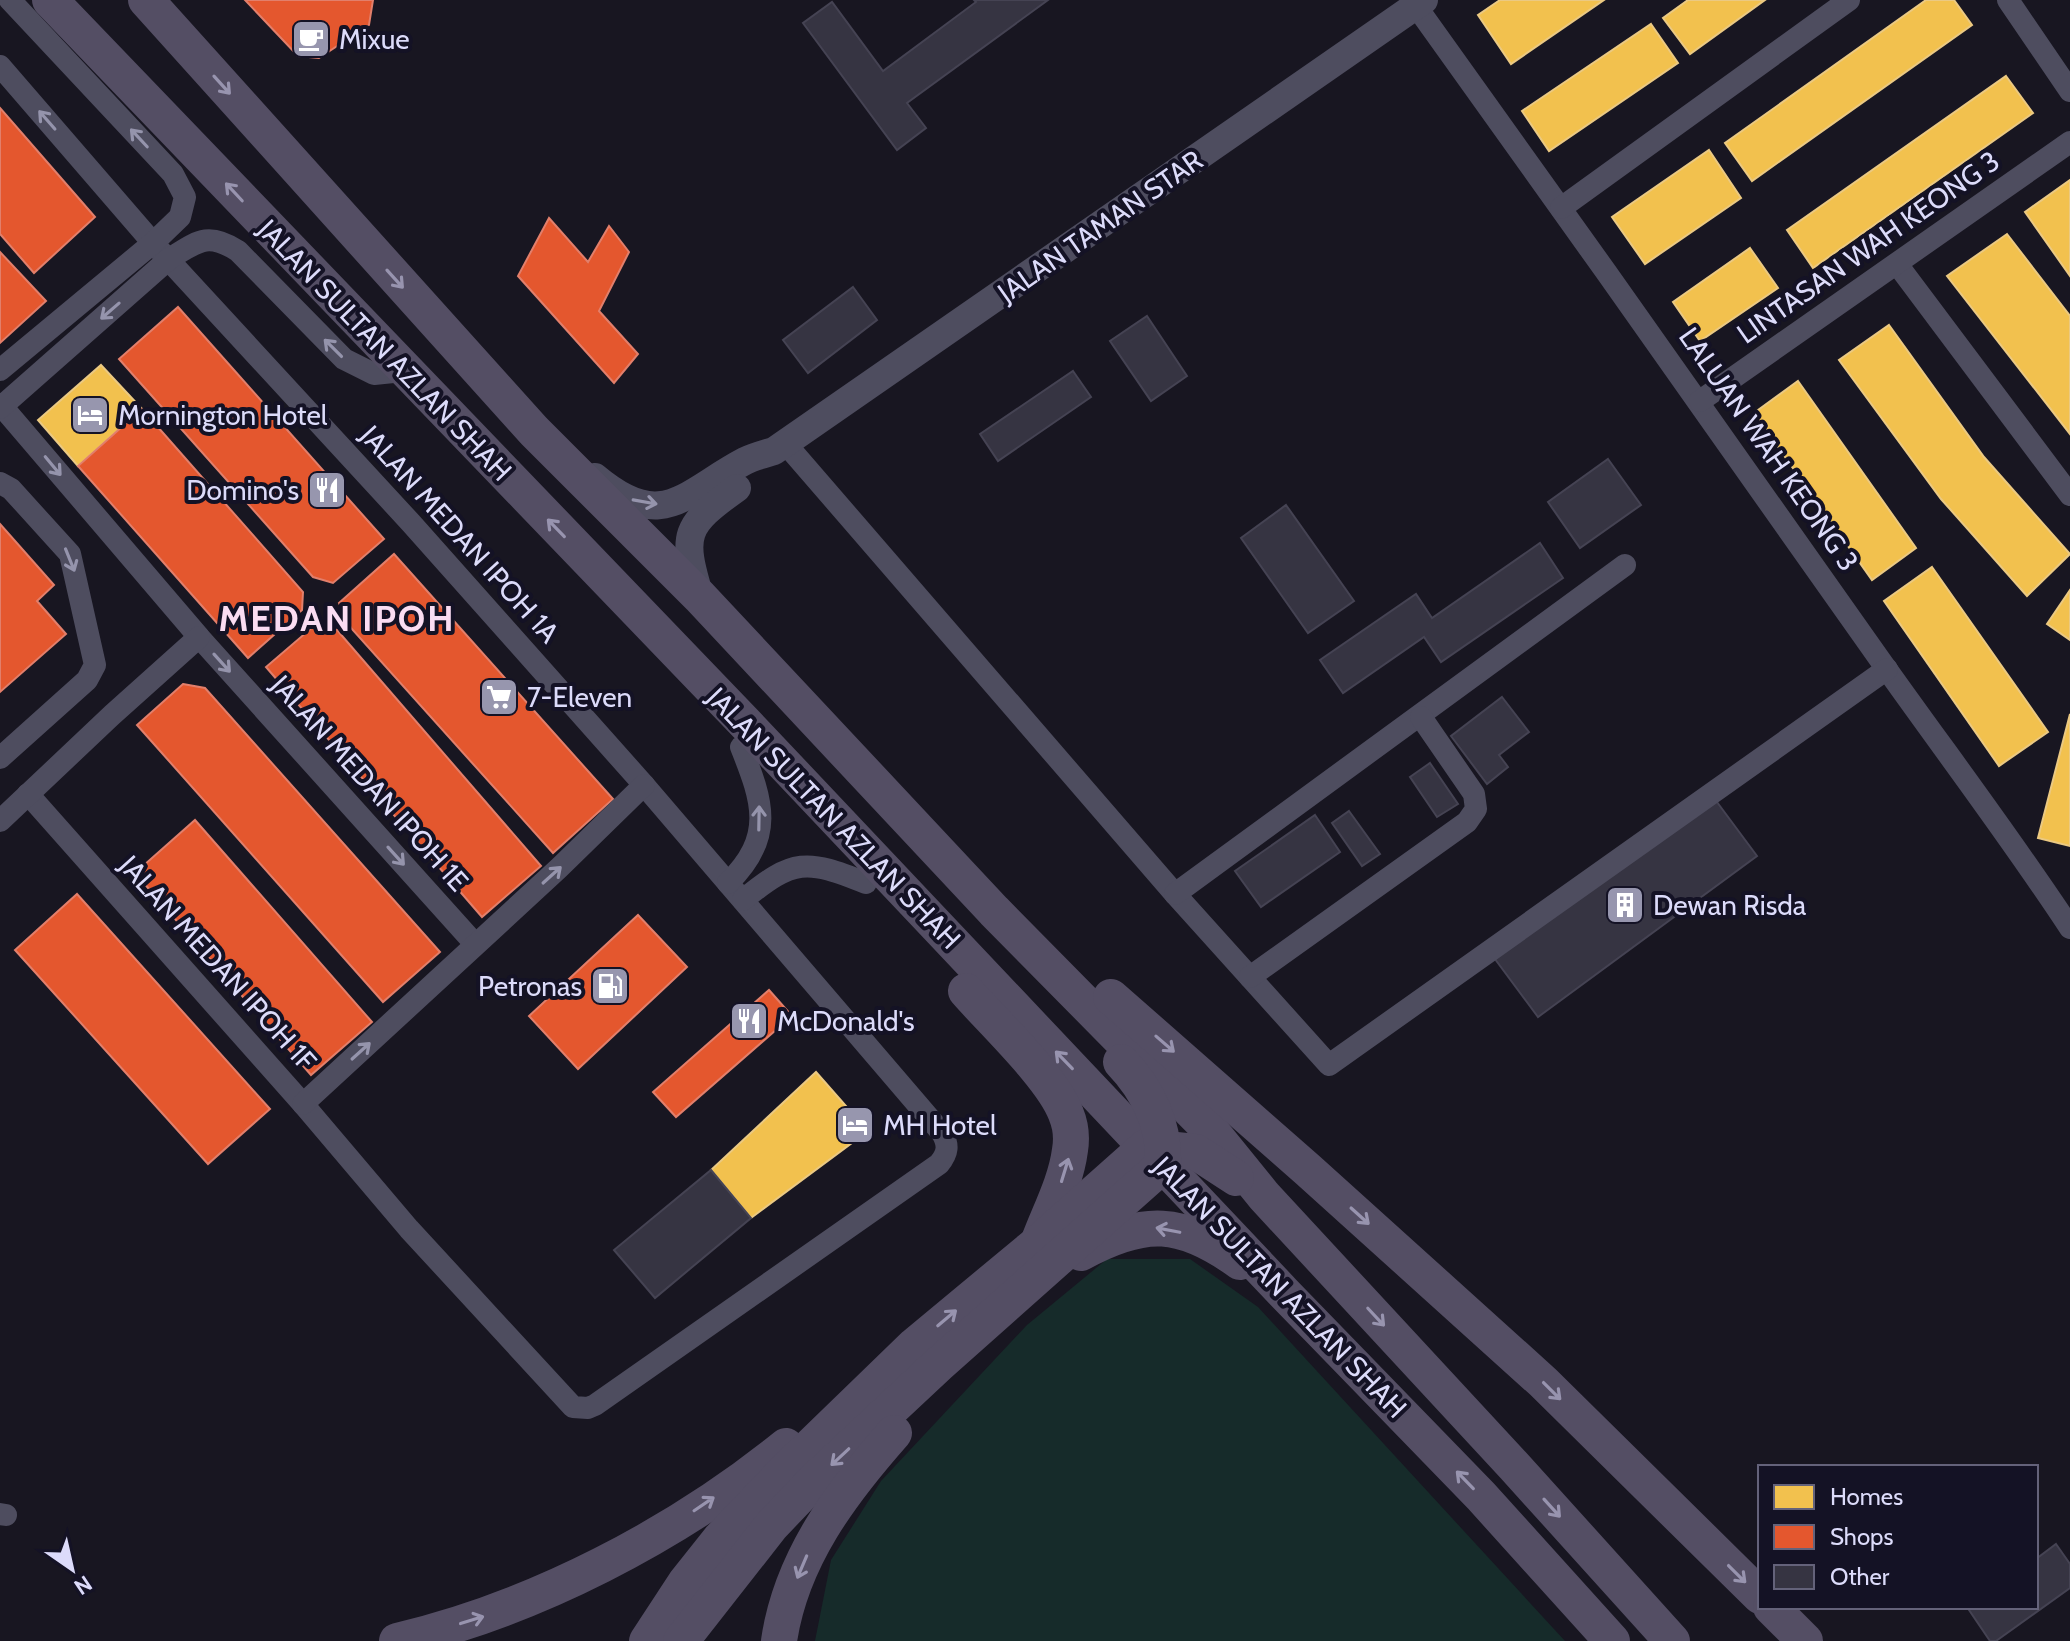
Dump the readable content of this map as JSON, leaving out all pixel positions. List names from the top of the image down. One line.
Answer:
{"streets":{"main road":["JALAN SULTAN AZLAN SHAH"],"street":["JALAN TAMAN STAR","LINTASAN WAH KEONG 3","LALUAN WAH KEONG 3","JALAN MEDAN IPOH 1A","JALAN MEDAN IPOH 1E","JALAN MEDAN IPOH 1F"]},"crossings":[["JALAN TAMAN STAR","JALAN SULTAN AZLAN SHAH"],["JALAN TAMAN STAR","LALUAN WAH KEONG 3"],["LINTASAN WAH KEONG 3","LALUAN WAH KEONG 3"],["JALAN MEDAN IPOH 1A","JALAN MEDAN IPOH 1F"],["JALAN MEDAN IPOH 1E","JALAN MEDAN IPOH 1F"]],"one_way":["JALAN MEDAN IPOH 1E","JALAN MEDAN IPOH 1F"],"districts":["MEDAN IPOH"],"places":{"cafe":["Mixue"],"hotel":["Mornington Hotel","MH Hotel"],"restaurant":["Domino's","McDonald's"],"supermarket":["7-Eleven"],"building":["Dewan Risda"],"fuel station":["Petronas"]},"legend":["Homes","Shops","Other"],"north":"bottom right"}
